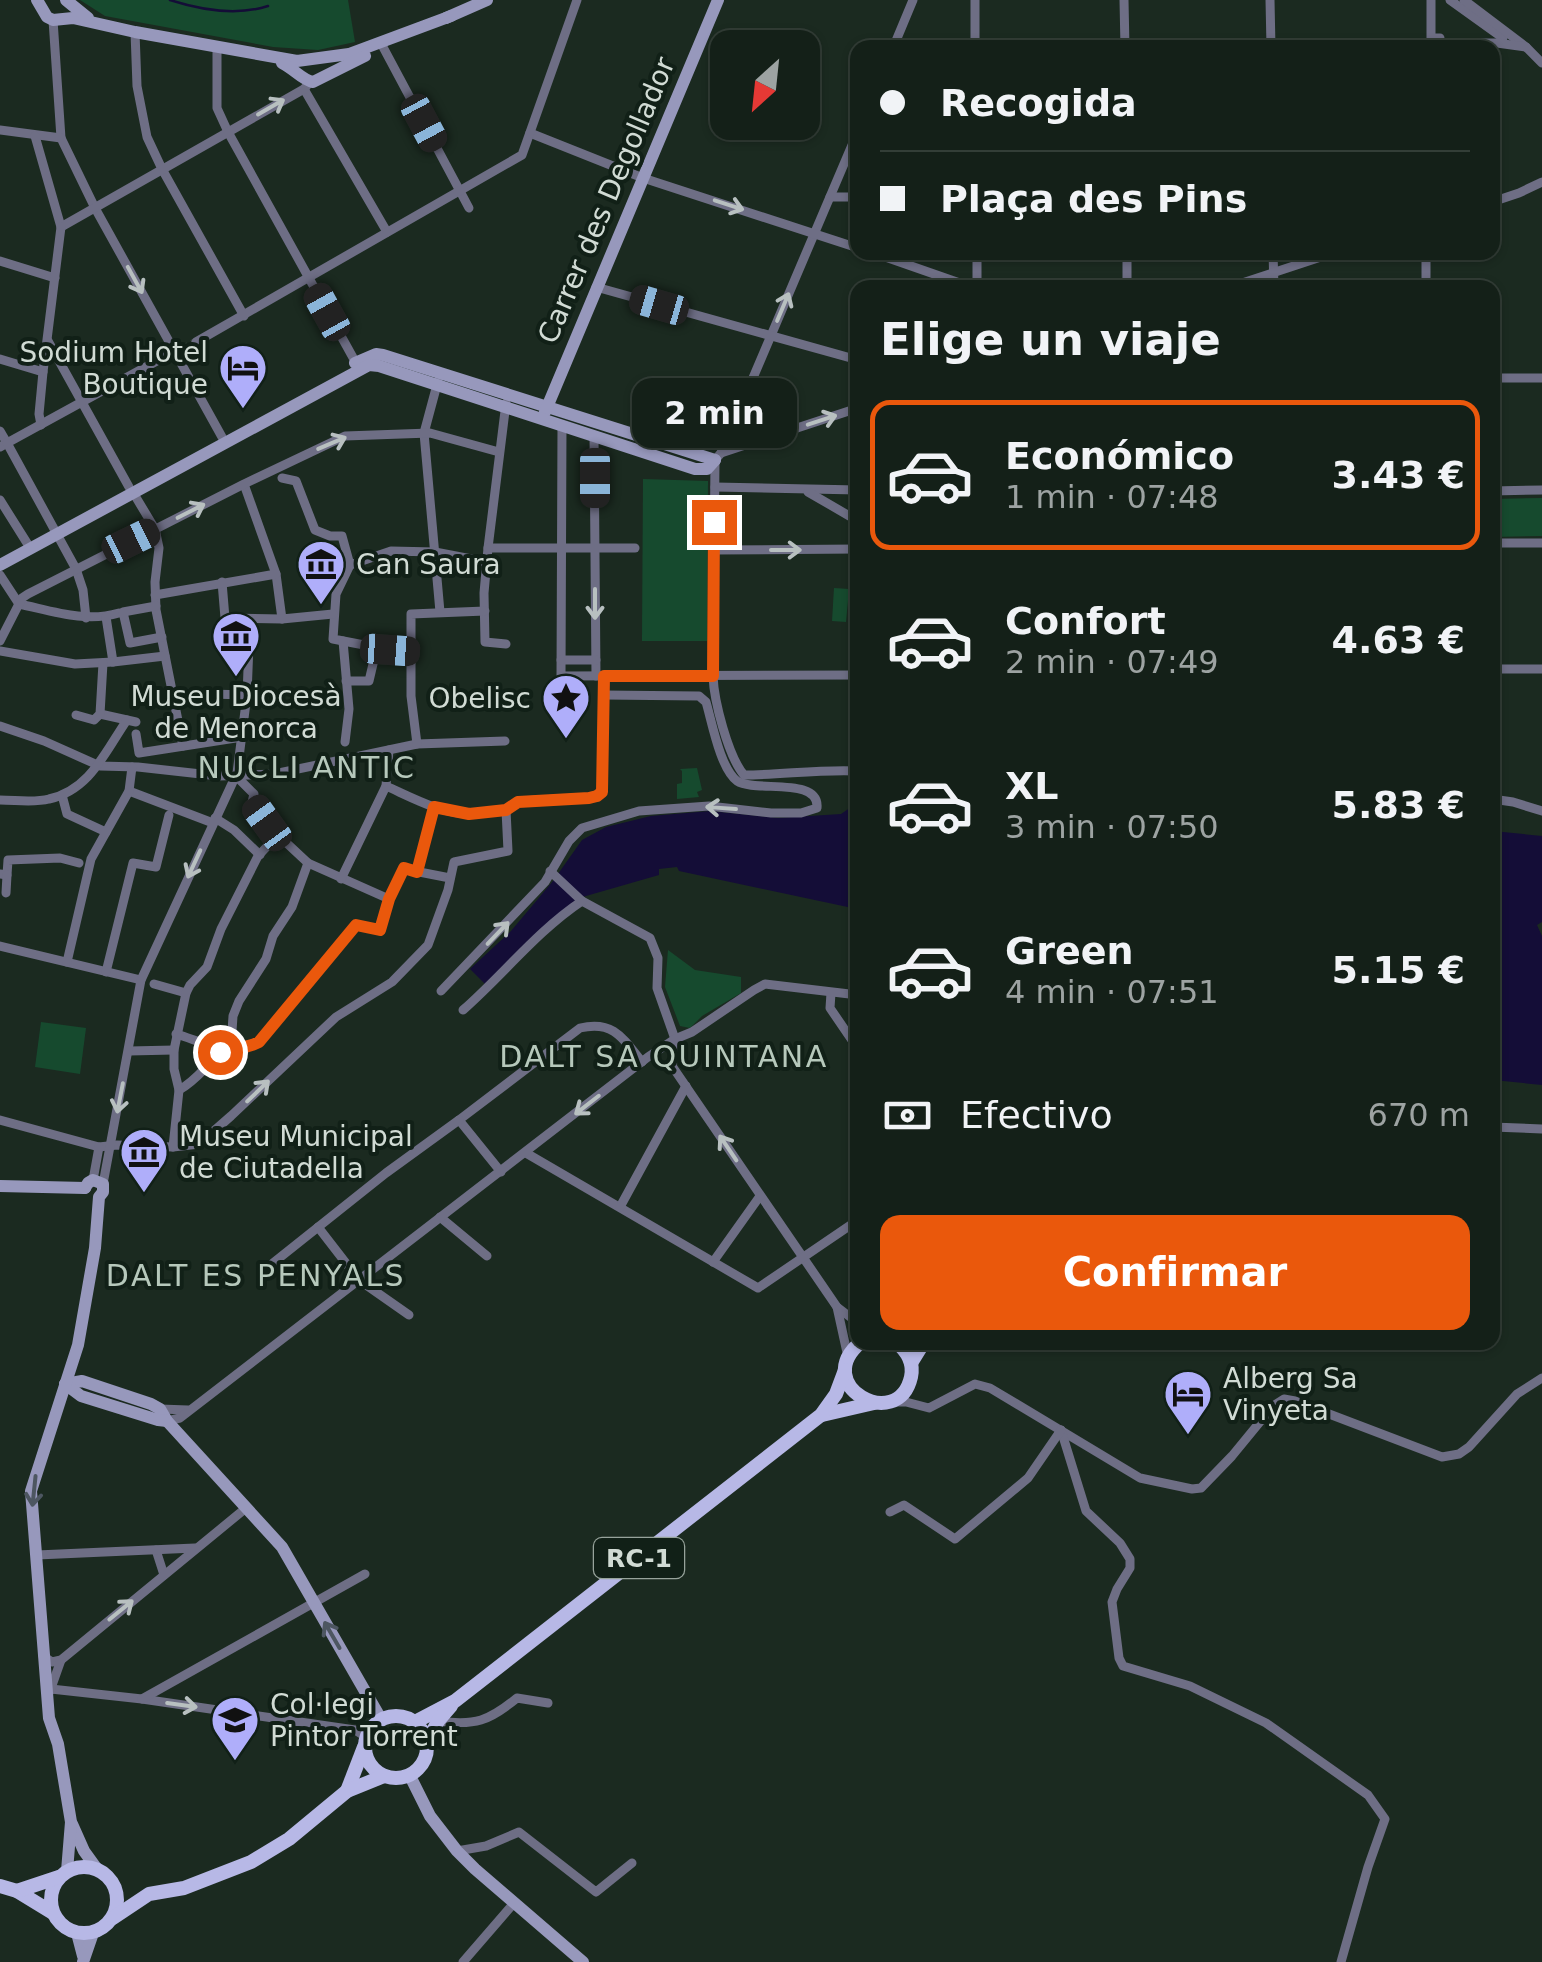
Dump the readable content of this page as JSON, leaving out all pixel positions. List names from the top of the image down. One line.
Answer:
{"streets":{"main road":["RC-1"],"street":["Carrer des Degollador"]},"districts":["NUCLI ANTIC","DALT SA QUINTANA","DALT ES PENYALS"],"places":{"hotel":["Sodium Hotel Boutique","Alberg Sa Vinyeta"],"museum":["Can Saura","Museu Diocesà de Menorca","Museu Municipal de Ciutadella"],"place":["Obelisc"],"school or university":["Col·legi Pintor Torrent"]},"north":"bottom left","page":{"banner":["Recogida","Plaça des Pins"],"heading":"Elige un viaje","bubble":"2 min","list":[{"name":"Económico","note":"1 min · 07:48","value":"3.43 €"},{"name":"Confort","note":"2 min · 07:49","value":"4.63 €"},{"name":"XL","note":"3 min · 07:50","value":"5.83 €"},{"name":"Green","note":"4 min · 07:51","value":"5.15 €"}],"pay":["Efectivo","670 m"],"buttons":"Confirmar"}}
